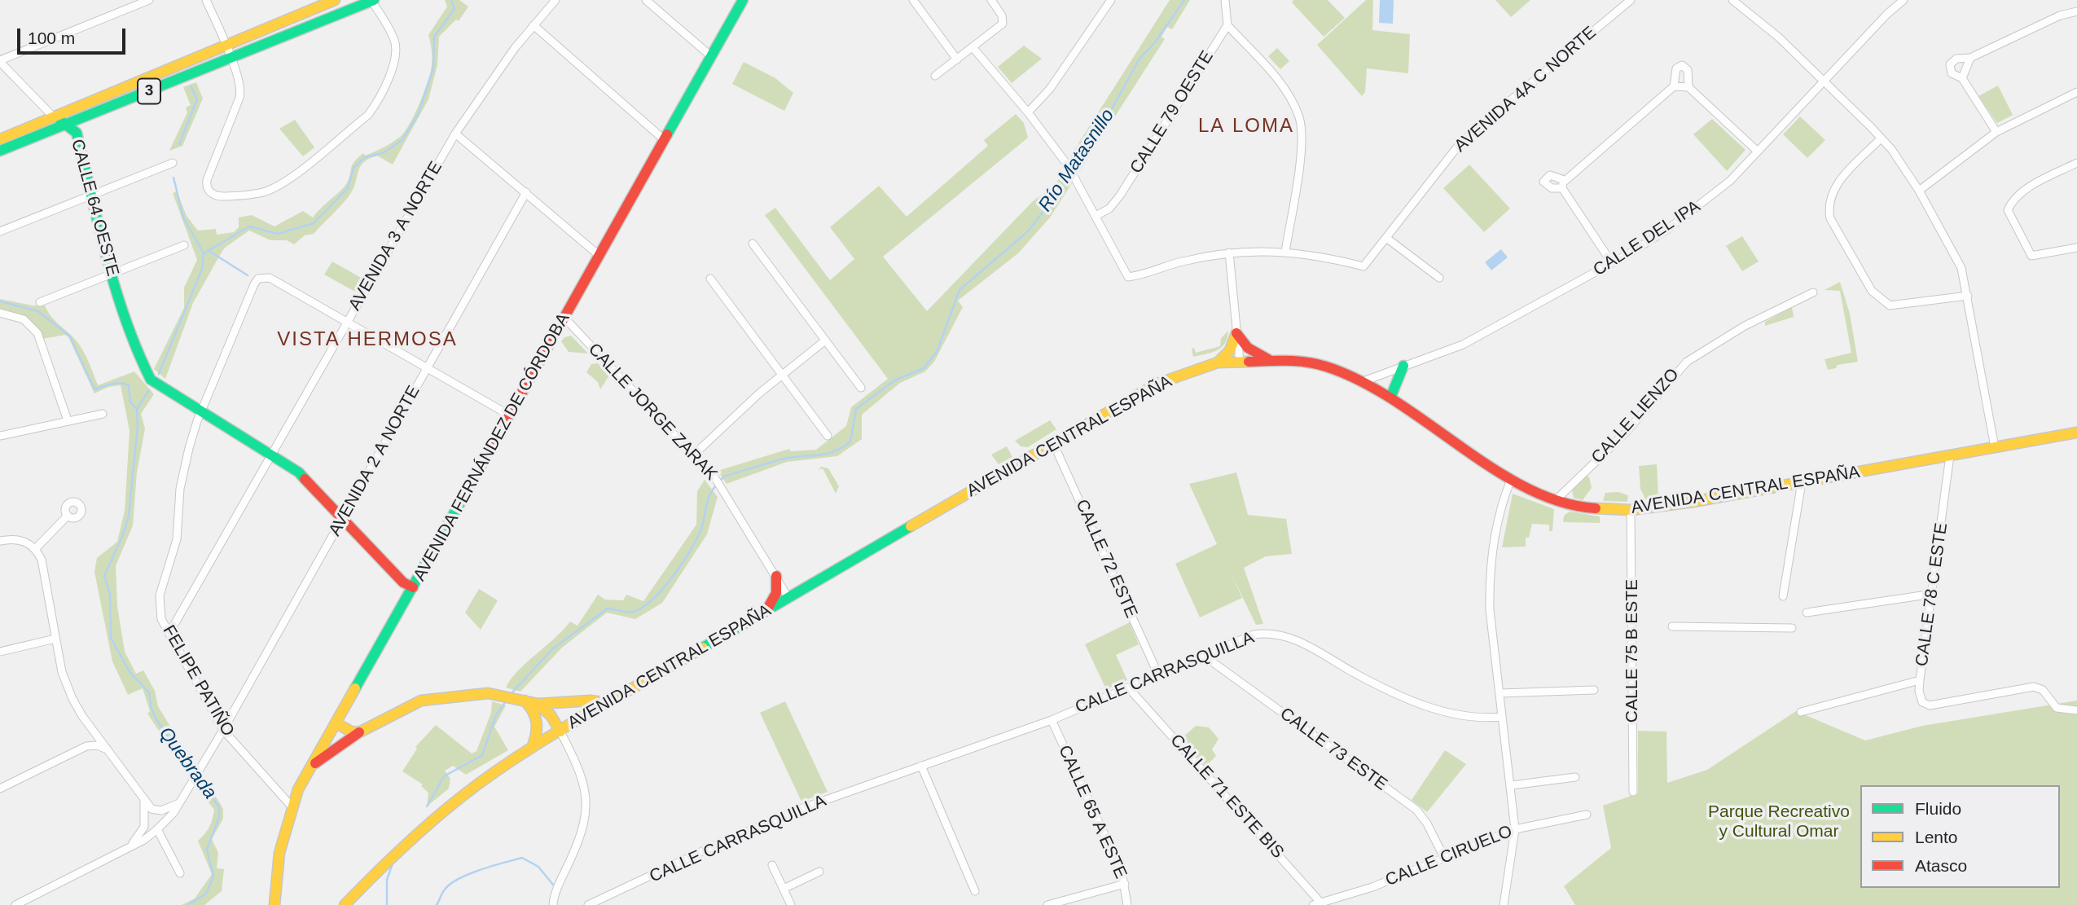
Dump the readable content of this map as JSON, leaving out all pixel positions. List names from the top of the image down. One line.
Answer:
{"streets":{"main road":["3","CALLE 64 OESTE","AVENIDA CENTRAL ESPAÑA","AVENIDA FERNÁNDEZ DE CÓRDOBA"],"street":["AVENIDA 4A C NORTE","CALLE 79 OESTE","AVENIDA 3 A NORTE","CALLE DEL IPA","CALLE JORGE ZARAK","CALLE LIENZO","AVENIDA 2 A NORTE","CALLE 72 ESTE","CALLE 78 C ESTE","CALLE 75 B ESTE","CALLE CARRASQUILLA","FELIPE PATIÑO","CALLE 73 ESTE","CALLE 71 ESTE BIS","CALLE 65 A ESTE","CALLE CIRUELO"]},"crossings":[["AVENIDA 4A C NORTE","CALLE 79 OESTE"],["3","CALLE 64 OESTE"],["CALLE 64 OESTE","FELIPE PATIÑO"],["AVENIDA 3 A NORTE","FELIPE PATIÑO"],["CALLE DEL IPA","AVENIDA CENTRAL ESPAÑA"],["CALLE JORGE ZARAK","AVENIDA CENTRAL ESPAÑA"],["CALLE JORGE ZARAK","AVENIDA FERNÁNDEZ DE CÓRDOBA"],["CALLE LIENZO","AVENIDA CENTRAL ESPAÑA"],["AVENIDA CENTRAL ESPAÑA","CALLE 72 ESTE"],["AVENIDA CENTRAL ESPAÑA","CALLE 78 C ESTE"],["AVENIDA CENTRAL ESPAÑA","CALLE 75 B ESTE"],["AVENIDA FERNÁNDEZ DE CÓRDOBA","FELIPE PATIÑO"],["AVENIDA 2 A NORTE","FELIPE PATIÑO"],["CALLE 72 ESTE","CALLE CARRASQUILLA"],["CALLE CARRASQUILLA","CALLE 73 ESTE"],["CALLE CARRASQUILLA","CALLE 71 ESTE BIS"],["CALLE CARRASQUILLA","CALLE 65 A ESTE"],["CALLE 73 ESTE","CALLE CIRUELO"],["CALLE 71 ESTE BIS","CALLE CIRUELO"]],"districts":["LA LOMA","VISTA HERMOSA"],"water":["Río Matasnillo","Quebrada"],"parks":["Parque Recreativo y Cultural Omar"],"legend":["Fluido","Lento","Atasco"],"scale_bar":"100 m"}
